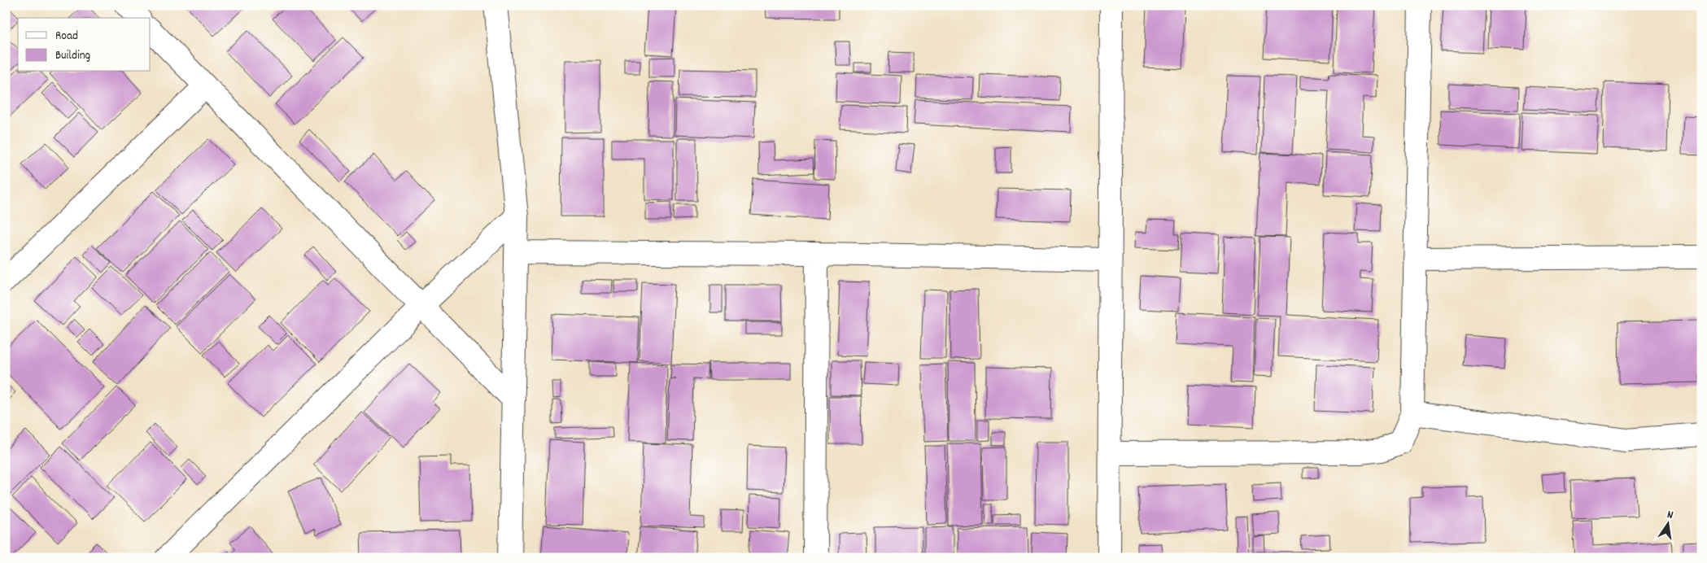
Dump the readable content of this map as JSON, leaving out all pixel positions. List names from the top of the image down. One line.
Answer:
{"legend":["Road","Building"],"north":"top"}
